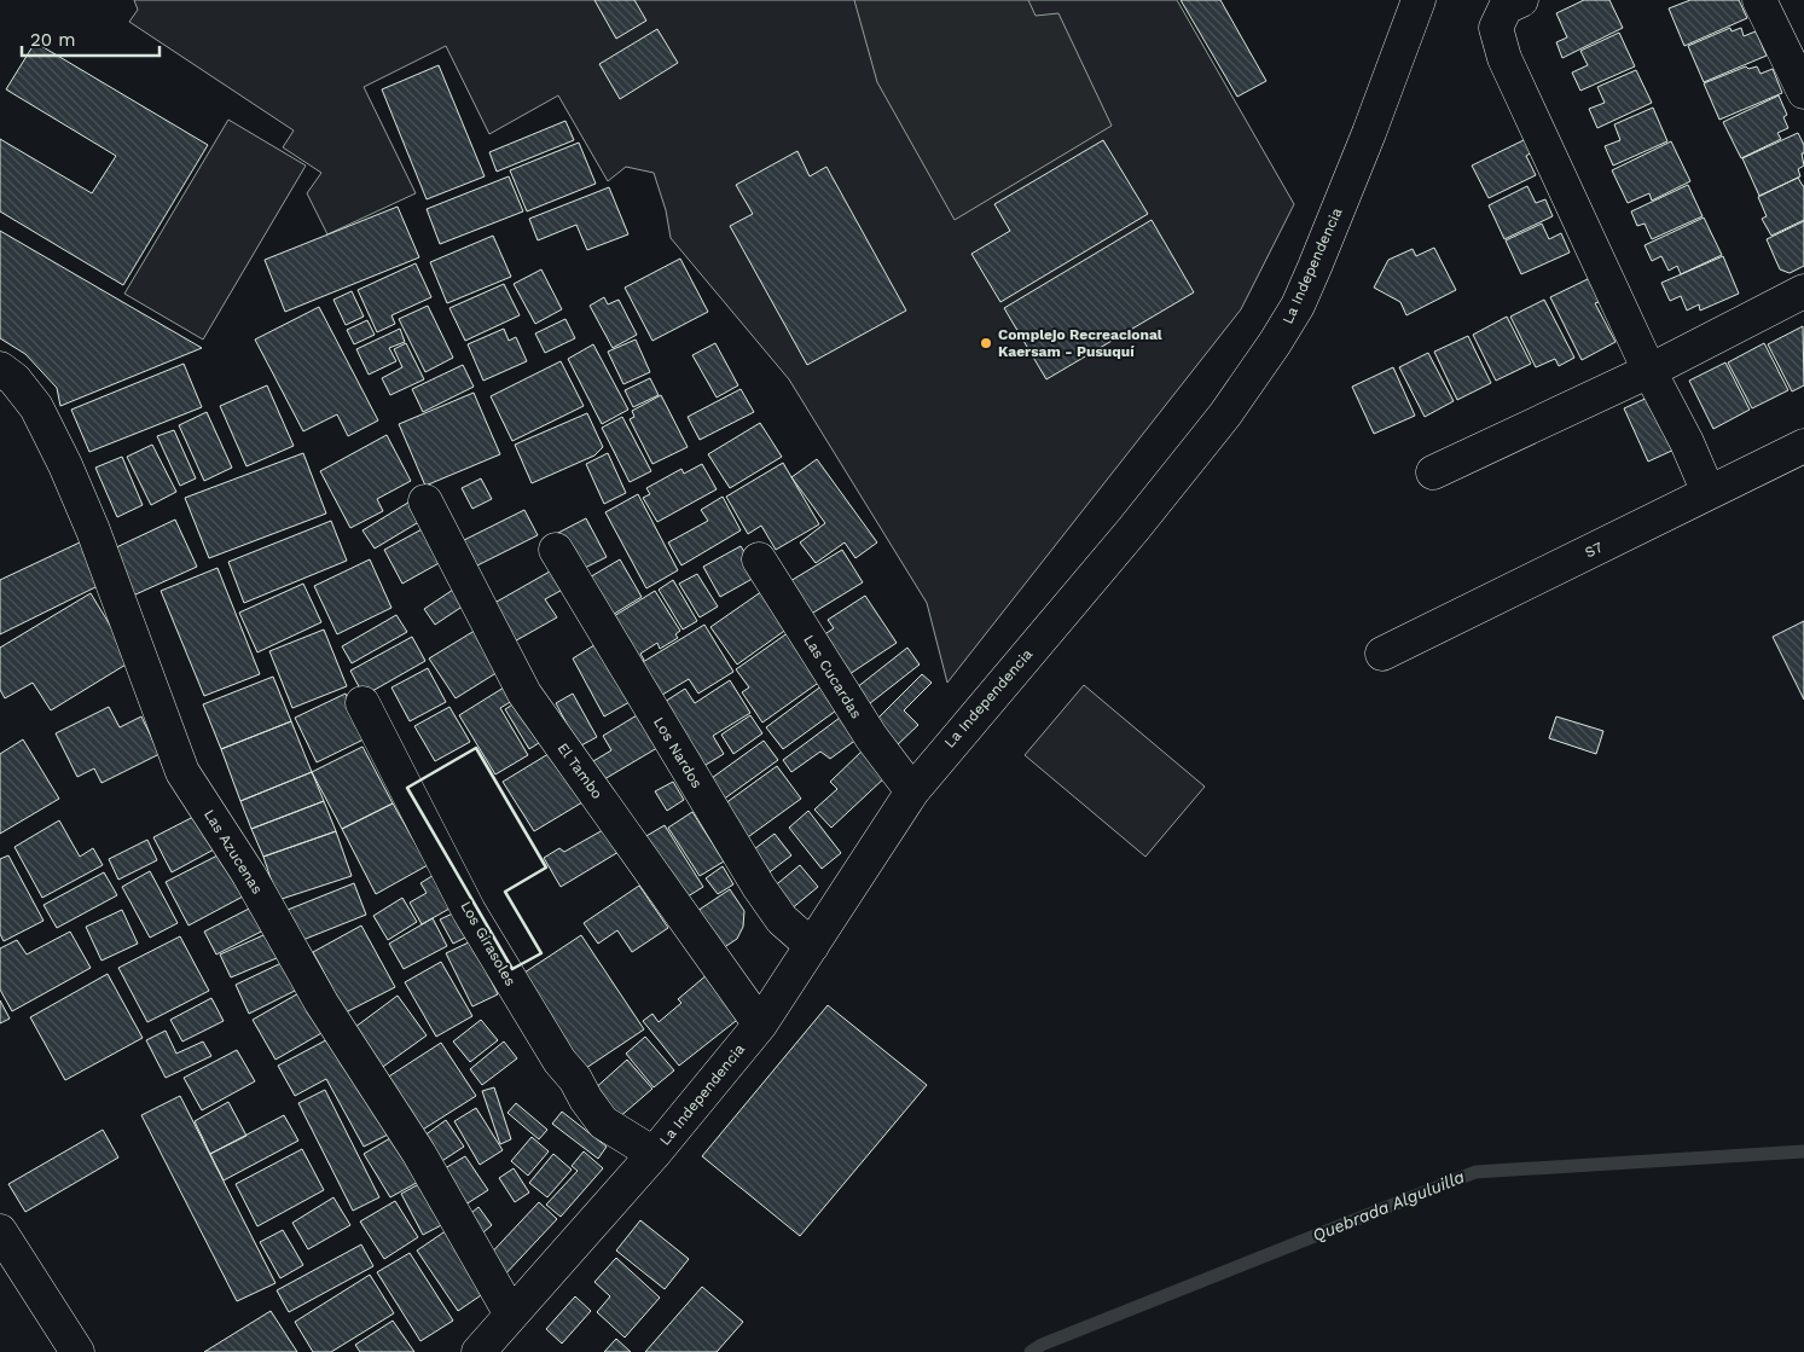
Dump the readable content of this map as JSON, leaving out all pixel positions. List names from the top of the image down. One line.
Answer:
{"streets":{"street":["La Independencia","S7","Las Cucardas","Los Nardos","El Tambo","Las Azucenas","Los Girasoles"]},"crossings":[["La Independencia","Las Cucardas"],["La Independencia","Los Nardos"],["La Independencia","El Tambo"],["La Independencia","Las Azucenas"],["La Independencia","Los Girasoles"]],"water":["Quebrada Alguluilla"],"places":["Complejo Recreacional Kaersam - Pusuquí"],"scale_bar":"20 m"}
